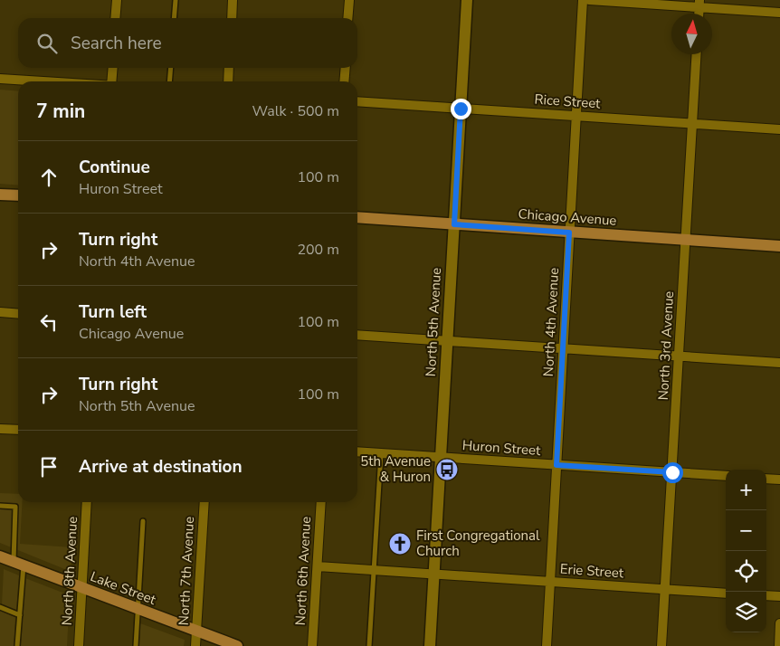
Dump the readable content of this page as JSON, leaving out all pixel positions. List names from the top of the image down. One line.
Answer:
{"streets":{"main road":["Chicago Avenue","Lake Street"],"street":["Rice Street","North 5th Avenue","North 4th Avenue","North 3rd Avenue","Huron Street","North 8th Avenue","North 7th Avenue","North 6th Avenue","Erie Street"]},"crossings":[["Rice Street","North 5th Avenue"],["Rice Street","North 4th Avenue"],["Rice Street","North 3rd Avenue"],["Chicago Avenue","North 5th Avenue"],["Chicago Avenue","North 4th Avenue"],["Chicago Avenue","North 3rd Avenue"],["North 5th Avenue","Huron Street"],["North 5th Avenue","Erie Street"],["North 4th Avenue","Huron Street"],["North 4th Avenue","Erie Street"],["North 3rd Avenue","Huron Street"],["North 3rd Avenue","Erie Street"],["North 8th Avenue","Lake Street"],["North 7th Avenue","Lake Street"],["North 6th Avenue","Erie Street"]],"places":{"bus stop":["5th Avenue & Huron"],"church":["First Congregational Church"]},"north":"top","page":{"search":"Search here","heading":["7 min","Walk · 500 m"],"list":[["Continue","Huron Street","100 m"],["Turn right","North 4th Avenue","200 m"],["Turn left","Chicago Avenue","100 m"],["Turn right","North 5th Avenue","100 m"],"Arrive at destination"],"map_buttons":["+","−"]}}
